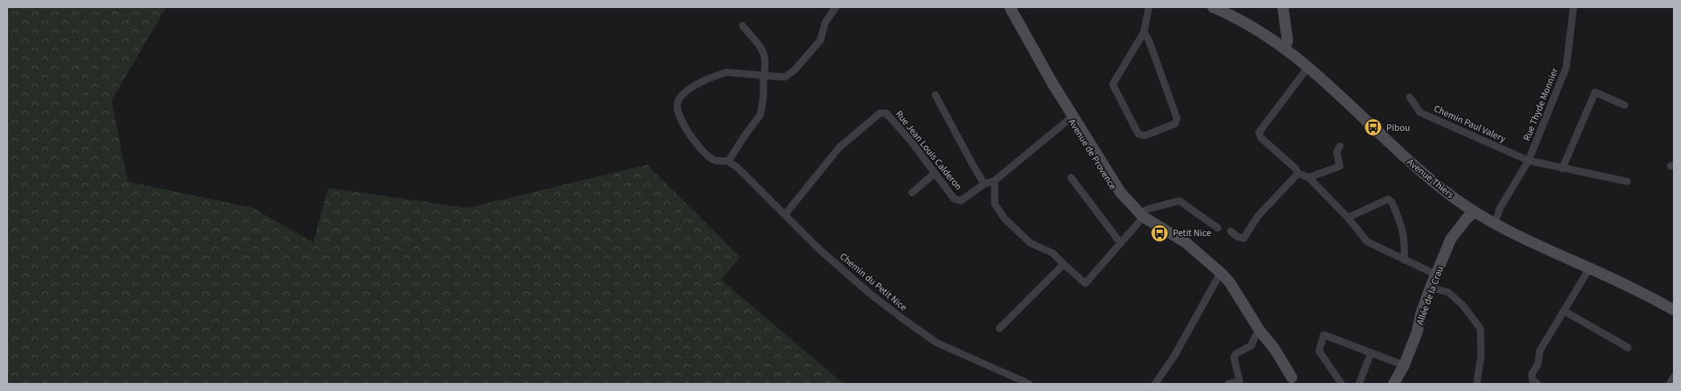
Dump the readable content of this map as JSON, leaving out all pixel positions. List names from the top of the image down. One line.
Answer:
{"streets":{"street":["Rue Thyde Monnier","Chemin Paul Valery","Rue Jean Louis Calderon","Avenue de Provence","Avenue Thiers","Chemin du Petit Nice","Allée de la Crau"]},"crossings":[["Rue Thyde Monnier","Chemin Paul Valery"],["Rue Thyde Monnier","Avenue Thiers"],["Rue Jean Louis Calderon","Avenue de Provence"],["Rue Jean Louis Calderon","Chemin du Petit Nice"],["Avenue Thiers","Allée de la Crau"]],"places":{"bus stop":["Pibou","Petit Nice"]}}
